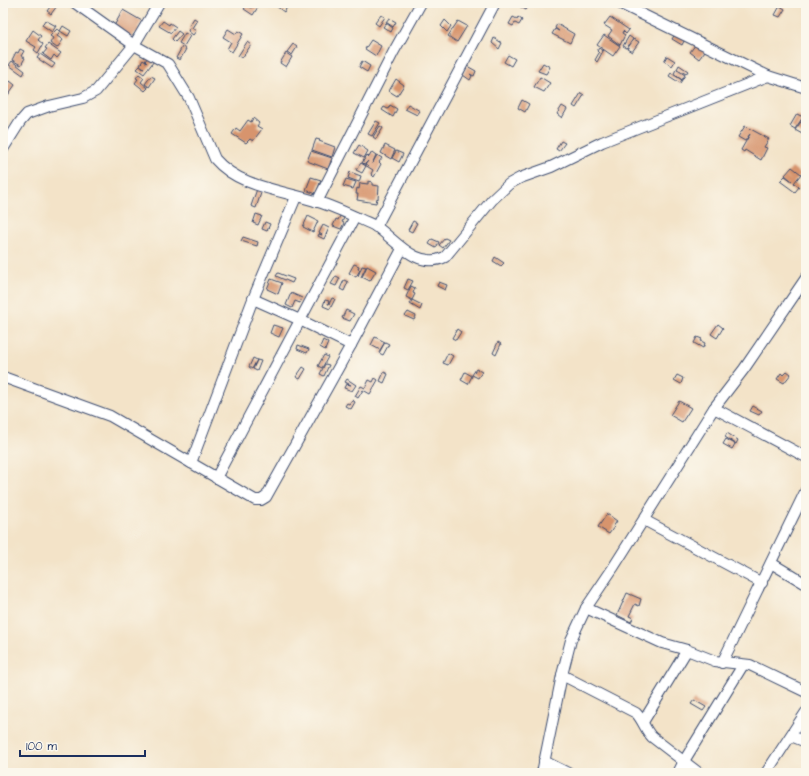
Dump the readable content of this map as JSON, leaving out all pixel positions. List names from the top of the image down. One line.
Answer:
{"scale_bar":"100 m"}
